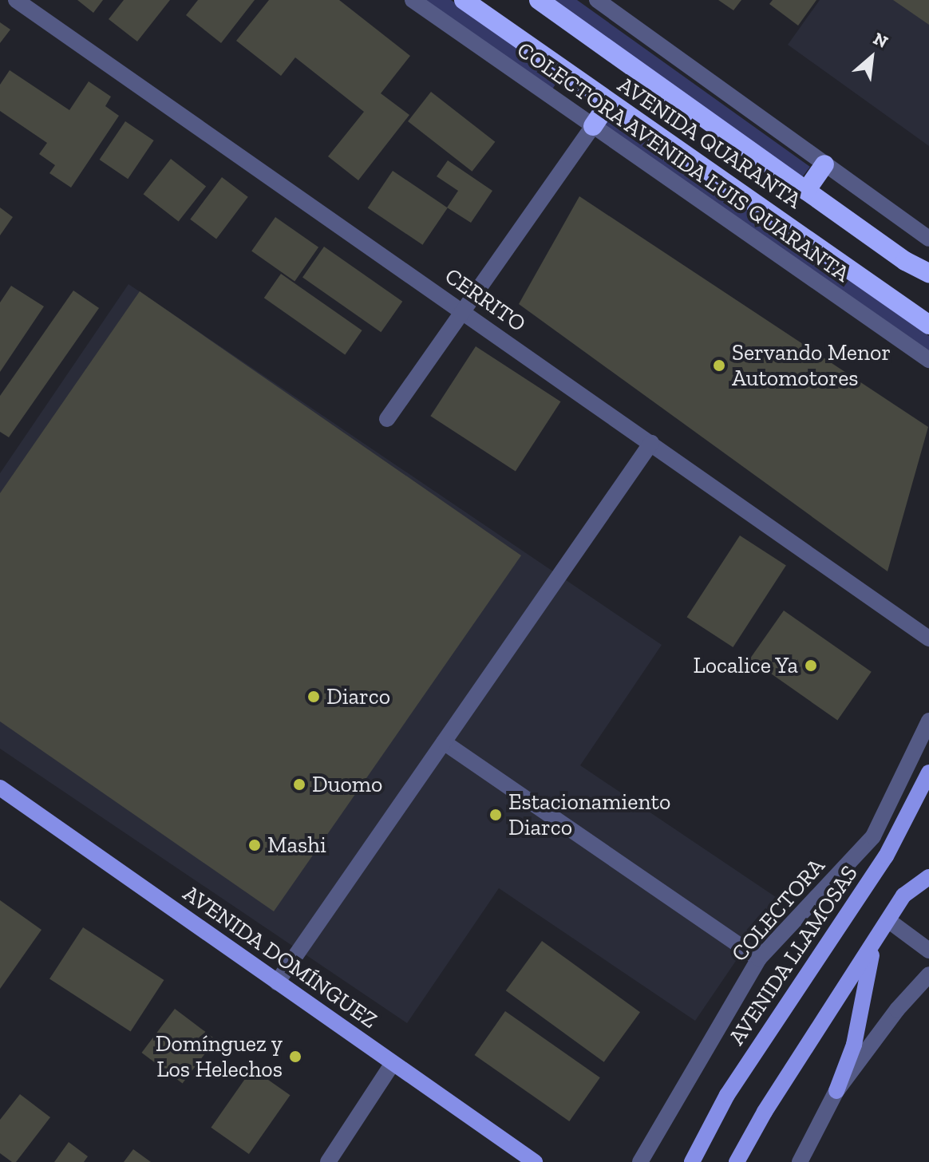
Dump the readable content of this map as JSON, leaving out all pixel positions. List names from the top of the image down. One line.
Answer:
{"streets":{"highway":["AVENIDA QUARANTA"],"main road":["AVENIDA LLAMOSAS","AVENIDA DOMÍNGUEZ"],"street":["COLECTORA AVENIDA LUIS QUARANTA","CERRITO","COLECTORA"]},"places":["Servando Menor Automotores","Localice Ya","Diarco","Duomo","Estacionamiento Diarco","Mashi","Domínguez y Los Helechos"],"north":"top right"}
